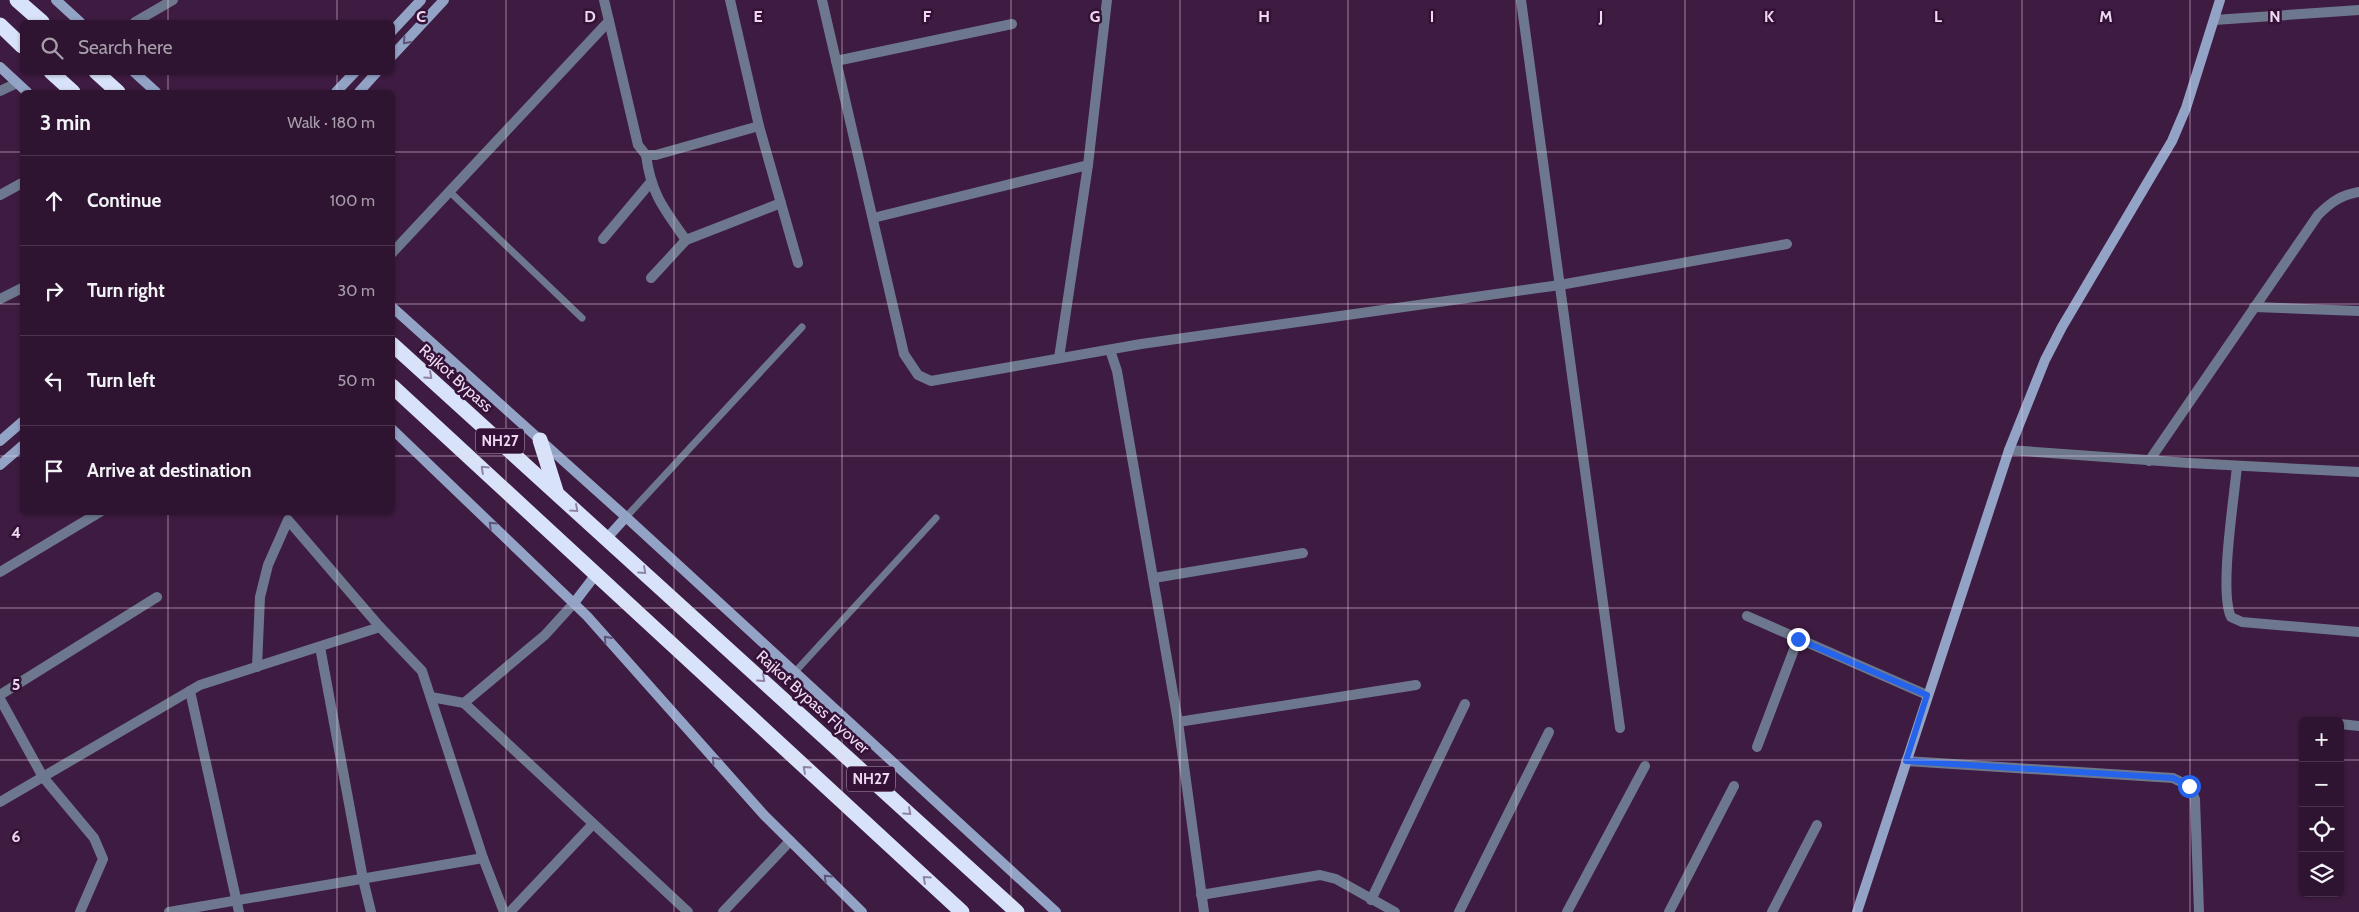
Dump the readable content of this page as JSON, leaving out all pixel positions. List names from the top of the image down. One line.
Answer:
{"streets":{"highway":["Rajkot Bypass","NH27","Rajkot Bypass Flyover"]},"crossings":[["Rajkot Bypass","Rajkot Bypass Flyover"]],"page":{"search":"Search here","heading":["3 min","Walk · 180 m"],"list":[["Continue","100 m"],["Turn right","30 m"],["Turn left","50 m"],"Arrive at destination"],"map_buttons":["+","−"]},"grid":{"columns":["C","D","E","F","G","H","I","J","K","L","M","N"],"rows":["4","5","6"]}}
